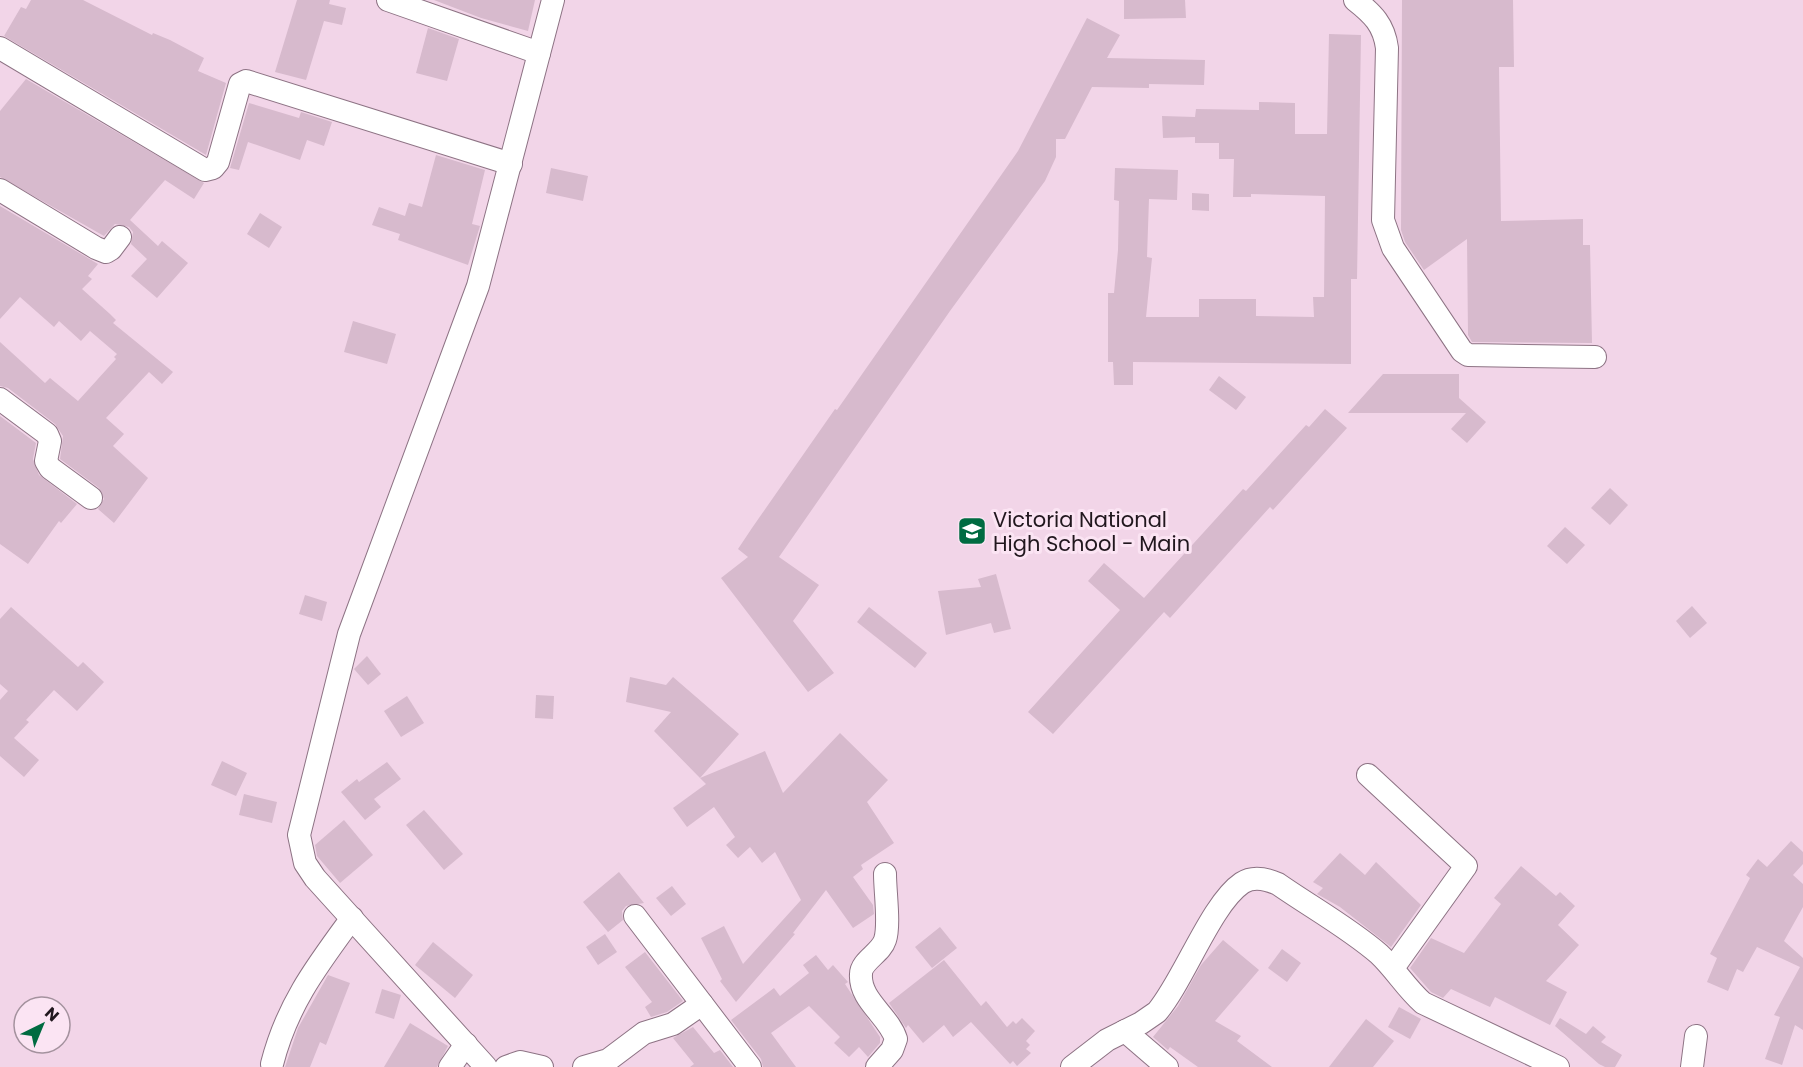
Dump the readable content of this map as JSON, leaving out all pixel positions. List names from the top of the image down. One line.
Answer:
{"places":{"school or university":["Victoria National High School - Main"]},"north":"top right"}
